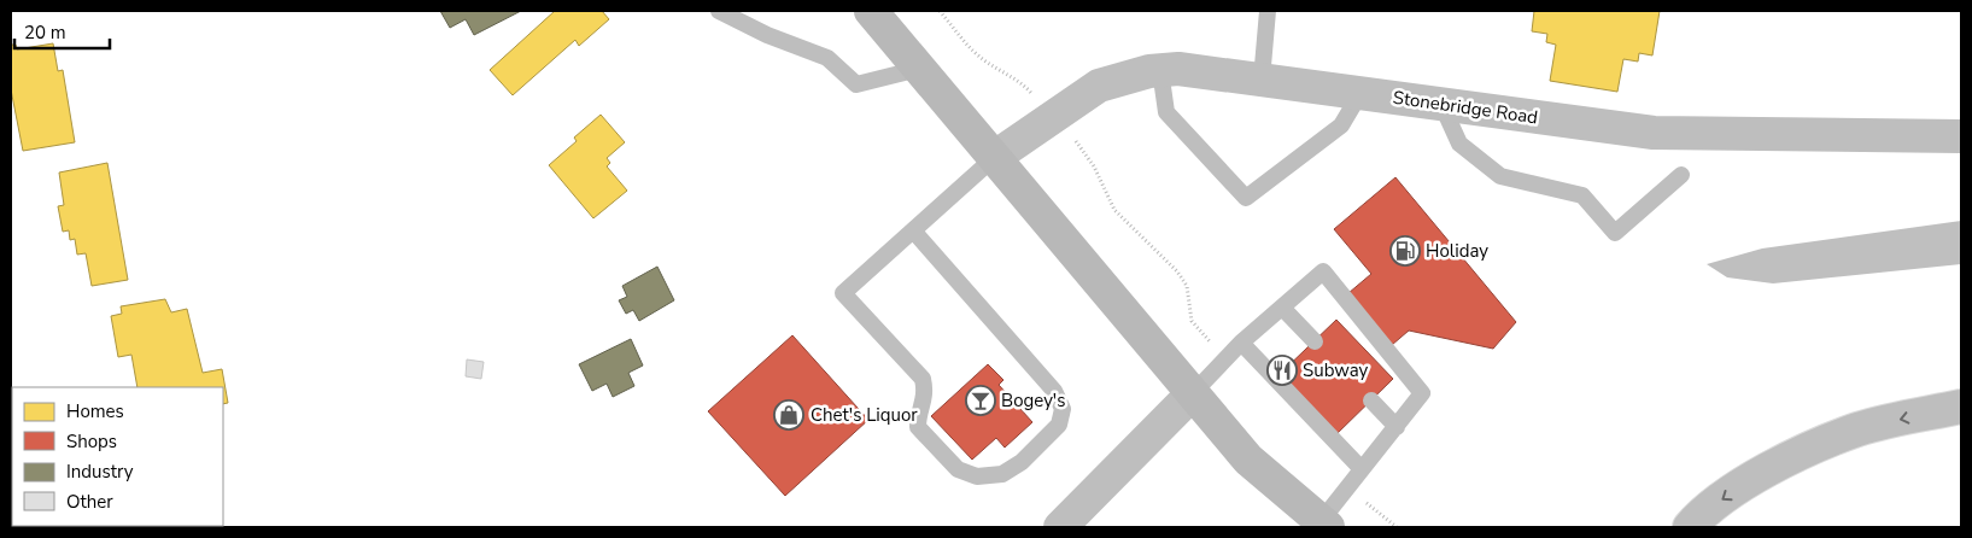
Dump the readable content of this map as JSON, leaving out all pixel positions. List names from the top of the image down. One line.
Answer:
{"streets":{"main road":["Stonebridge Road"]},"places":{"fuel station":["Holiday"],"restaurant":["Subway"],"bar":["Bogey's"],"shop":["Chet's Liquor"]},"legend":["Homes","Shops","Industry","Other"],"scale_bar":"20 m"}
